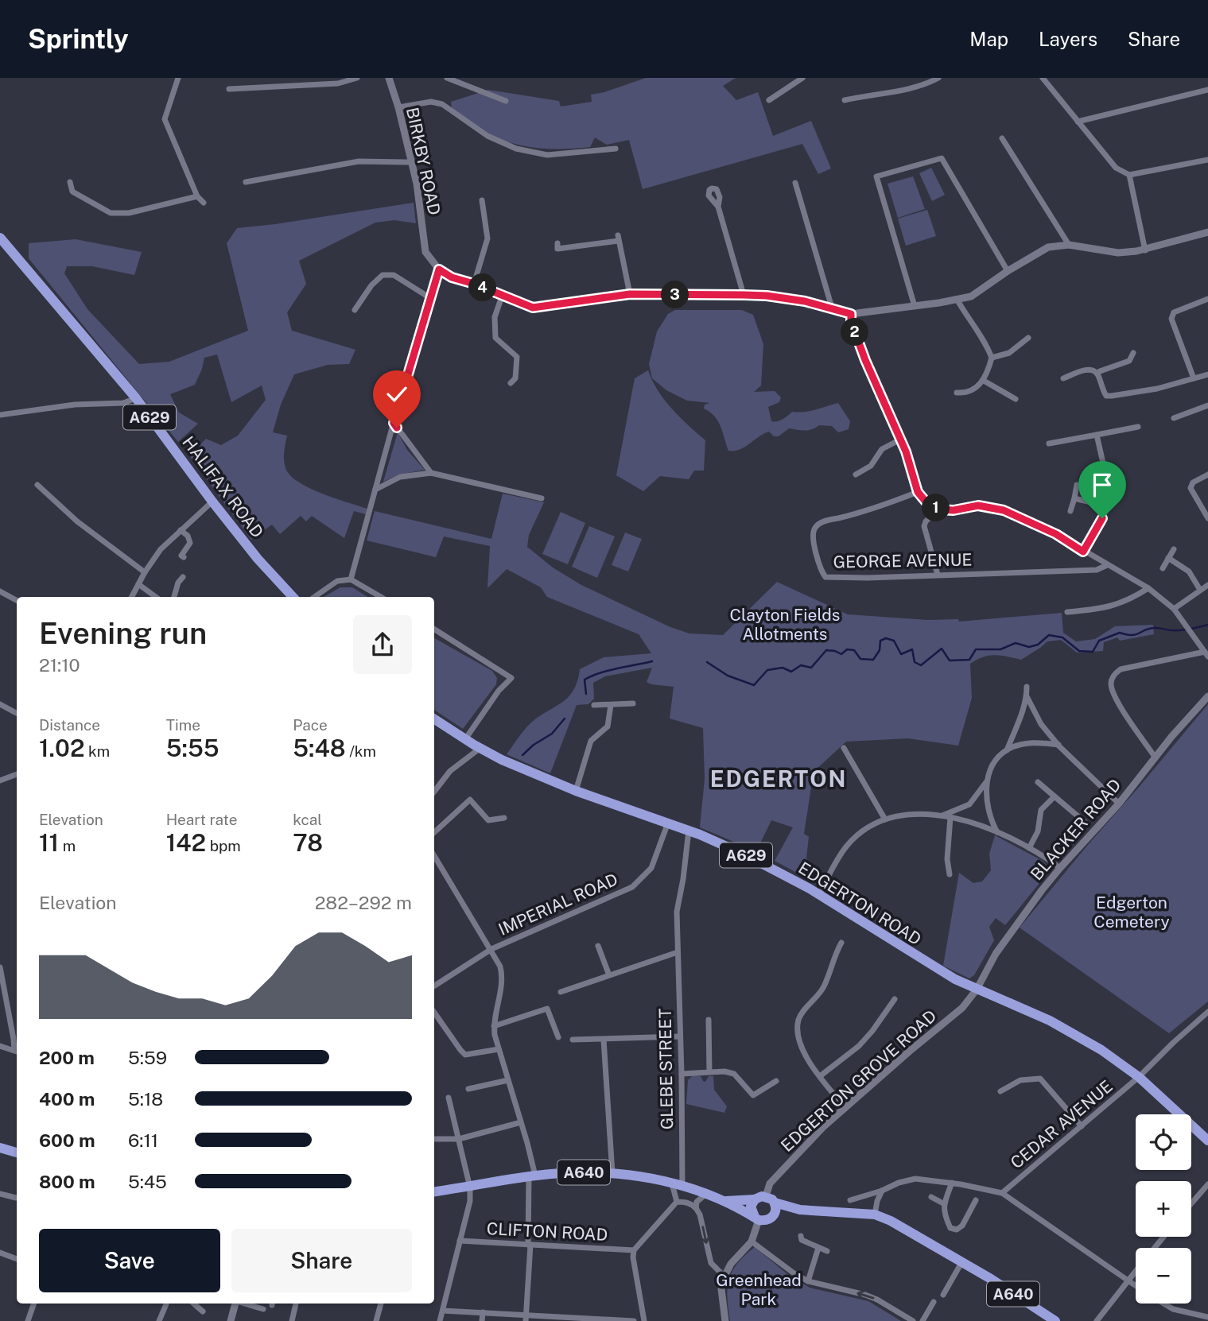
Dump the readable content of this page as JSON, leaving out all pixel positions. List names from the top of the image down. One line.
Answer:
{"streets":{"highway":["A629","HALIFAX ROAD","EDGERTON ROAD","A640"],"street":["BIRKBY ROAD","GEORGE AVENUE","BLACKER ROAD","IMPERIAL ROAD","GLEBE STREET","EDGERTON GROVE ROAD","CEDAR AVENUE","CLIFTON ROAD"]},"crossings":[["A629","BLACKER ROAD"],["A629","EDGERTON ROAD"],["A629","EDGERTON GROVE ROAD"],["A629","CEDAR AVENUE"],["BLACKER ROAD","EDGERTON ROAD"],["BLACKER ROAD","EDGERTON GROVE ROAD"],["EDGERTON ROAD","IMPERIAL ROAD"],["EDGERTON ROAD","GLEBE STREET"],["EDGERTON ROAD","EDGERTON GROVE ROAD"],["GLEBE STREET","A640"],["EDGERTON GROVE ROAD","A640"]],"districts":["EDGERTON"],"parks":["Clayton Fields Allotments","Edgerton Cemetery","Greenhead Park"],"page":{"header":"Sprintly","nav":["Map","Layers","Share"],"pins":["4","3","2","1"],"heading":["Evening run","21:10"],"stats":[["Distance","1.02 km"],["Time","5:55"],["Pace","5:48 /km"],["Elevation","11 m"],["Heart rate","142 bpm"],["kcal","78"]],"chart":["Elevation","282–292 m"],"list":[{"name":"200 m","note":"5:59"},{"name":"400 m","note":"5:18"},{"name":"600 m","note":"6:11"},{"name":"800 m","note":"5:45"}],"map_buttons":["+","−"],"buttons":["Save","Share"]}}
